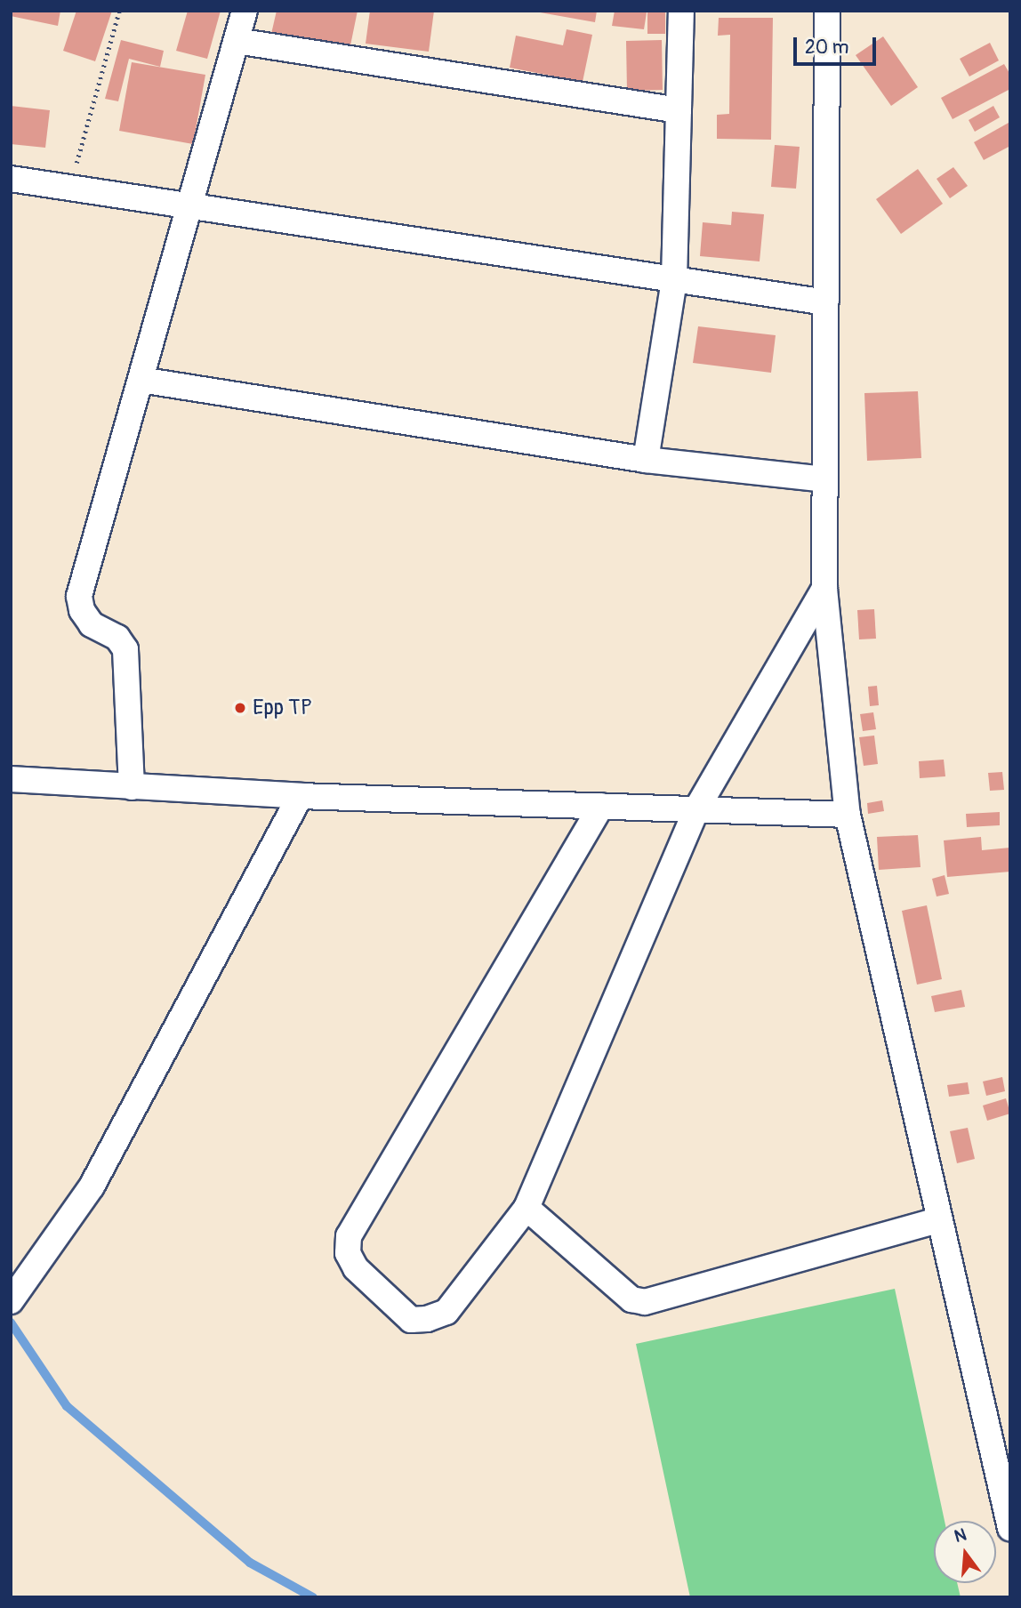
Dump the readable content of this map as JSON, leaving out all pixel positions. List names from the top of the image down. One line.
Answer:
{"places":["Epp TP"],"scale_bar":"20 m","north":"top"}
